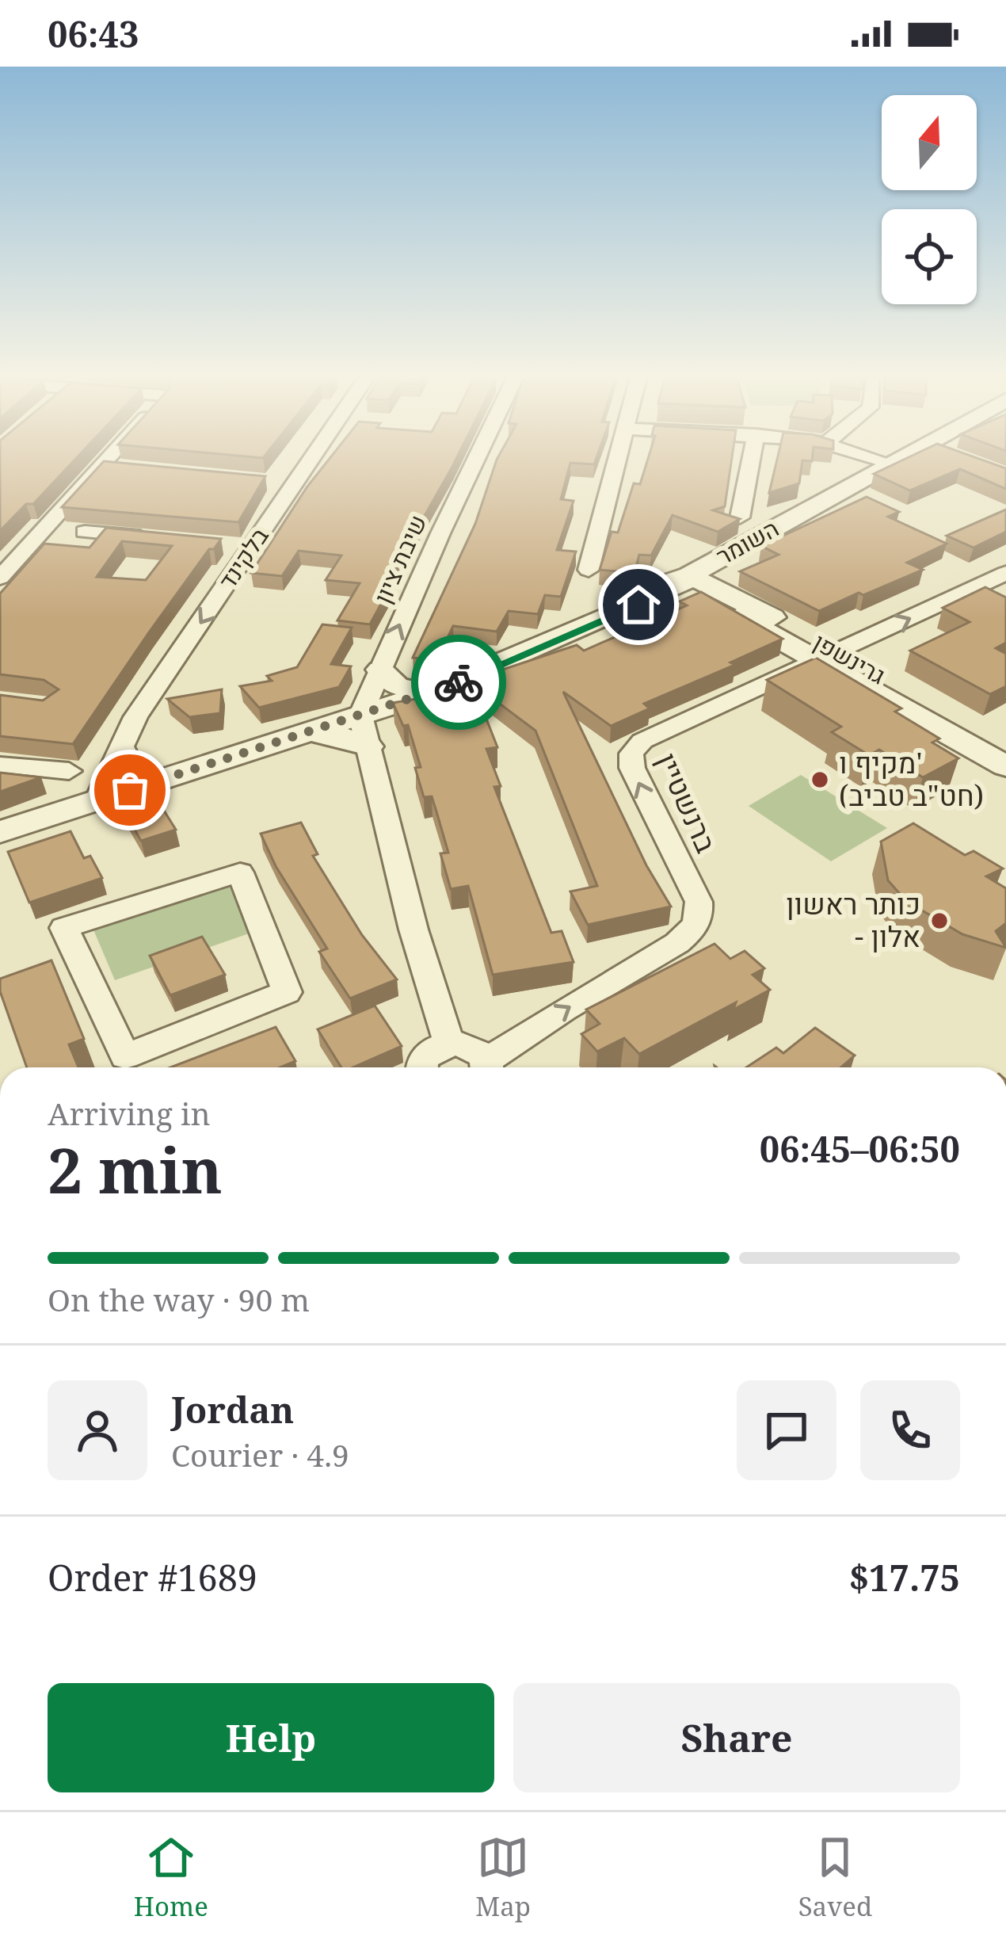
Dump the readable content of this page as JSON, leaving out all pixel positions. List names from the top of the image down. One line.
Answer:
{"streets":{"street":["השומר","בלקינד","שיבת ציון","גרינשפן","ברנשטיין"]},"crossings":[["השומר","בלקינד"],["השומר","שיבת ציון"],["השומר","גרינשפן"],["גרינשפן","ברנשטיין"]],"one_way":["שיבת ציון","ברנשטיין"],"places":["מקיף ו' (חט\"ב טביב)","כותר ראשון - אלון"],"north":"top","page":{"status":"06:43","heading":["2 min","Arriving in","06:45–06:50"],"panel":["Jordan","Courier · 4.9","Order #1689","$17.75"],"bar":"On the way · 90 m","buttons":["Help","Share"],"tabs":["Home","Map","Saved"]}}
